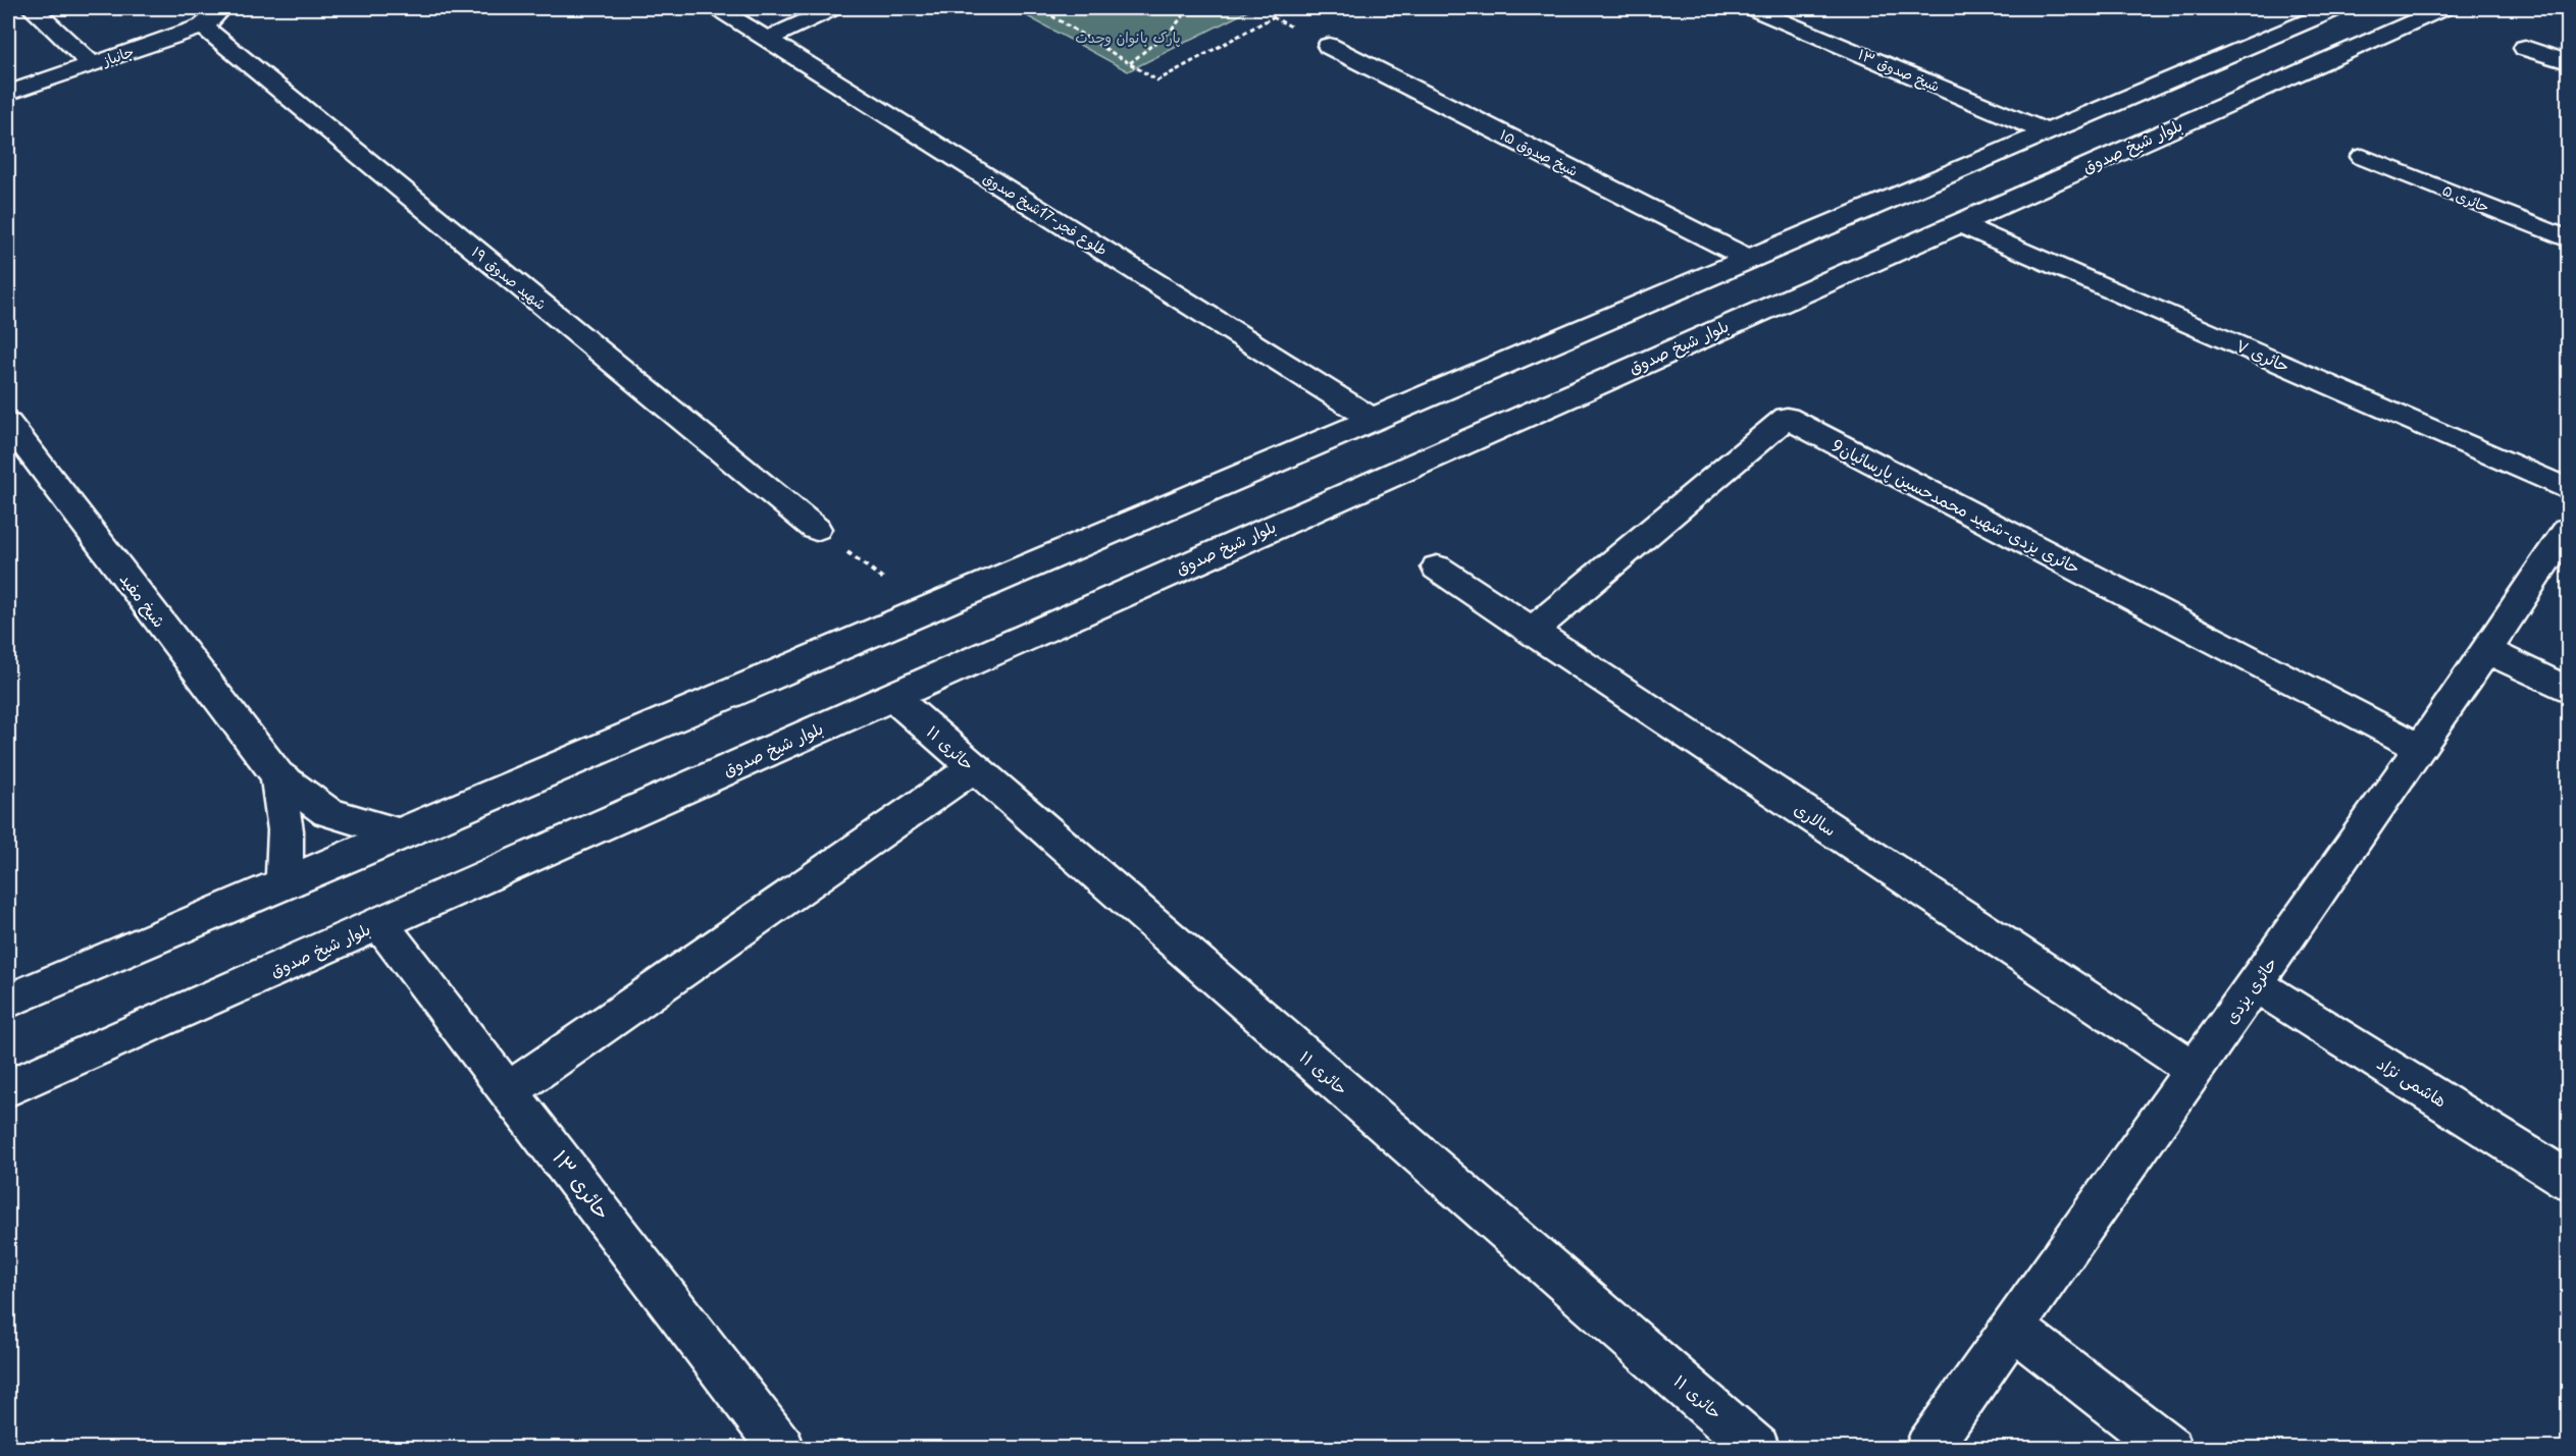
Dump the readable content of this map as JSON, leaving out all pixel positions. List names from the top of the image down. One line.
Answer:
{"streets":{"street":["جانباز","شیخ صدوق ۱۳","بلوار شیخ صدوق","شیخ صدوق ۱۵","حائری ۵","طلوع فجر-17شیخ صدوق","شهید صدوق ۱۹","حائری ۷","9حائری یزدی-شهید محمدحسین پارسائیان","شیخ مفید","حائری ۱۱","سالاری","حائری یزدی","هاشمی نژاد","حائری ۱۳"]},"crossings":[["جانباز","شهید صدوق ۱۹"],["بلوار شیخ صدوق","حائری ۷"],["بلوار شیخ صدوق","حائری ۱۱"],["بلوار شیخ صدوق","حائری ۱۳"],["9حائری یزدی-شهید محمدحسین پارسائیان","سالاری"],["9حائری یزدی-شهید محمدحسین پارسائیان","حائری یزدی"],["سالاری","حائری یزدی"],["حائری یزدی","هاشمی نژاد"]],"parks":["پارک بانوان وحدت"]}
